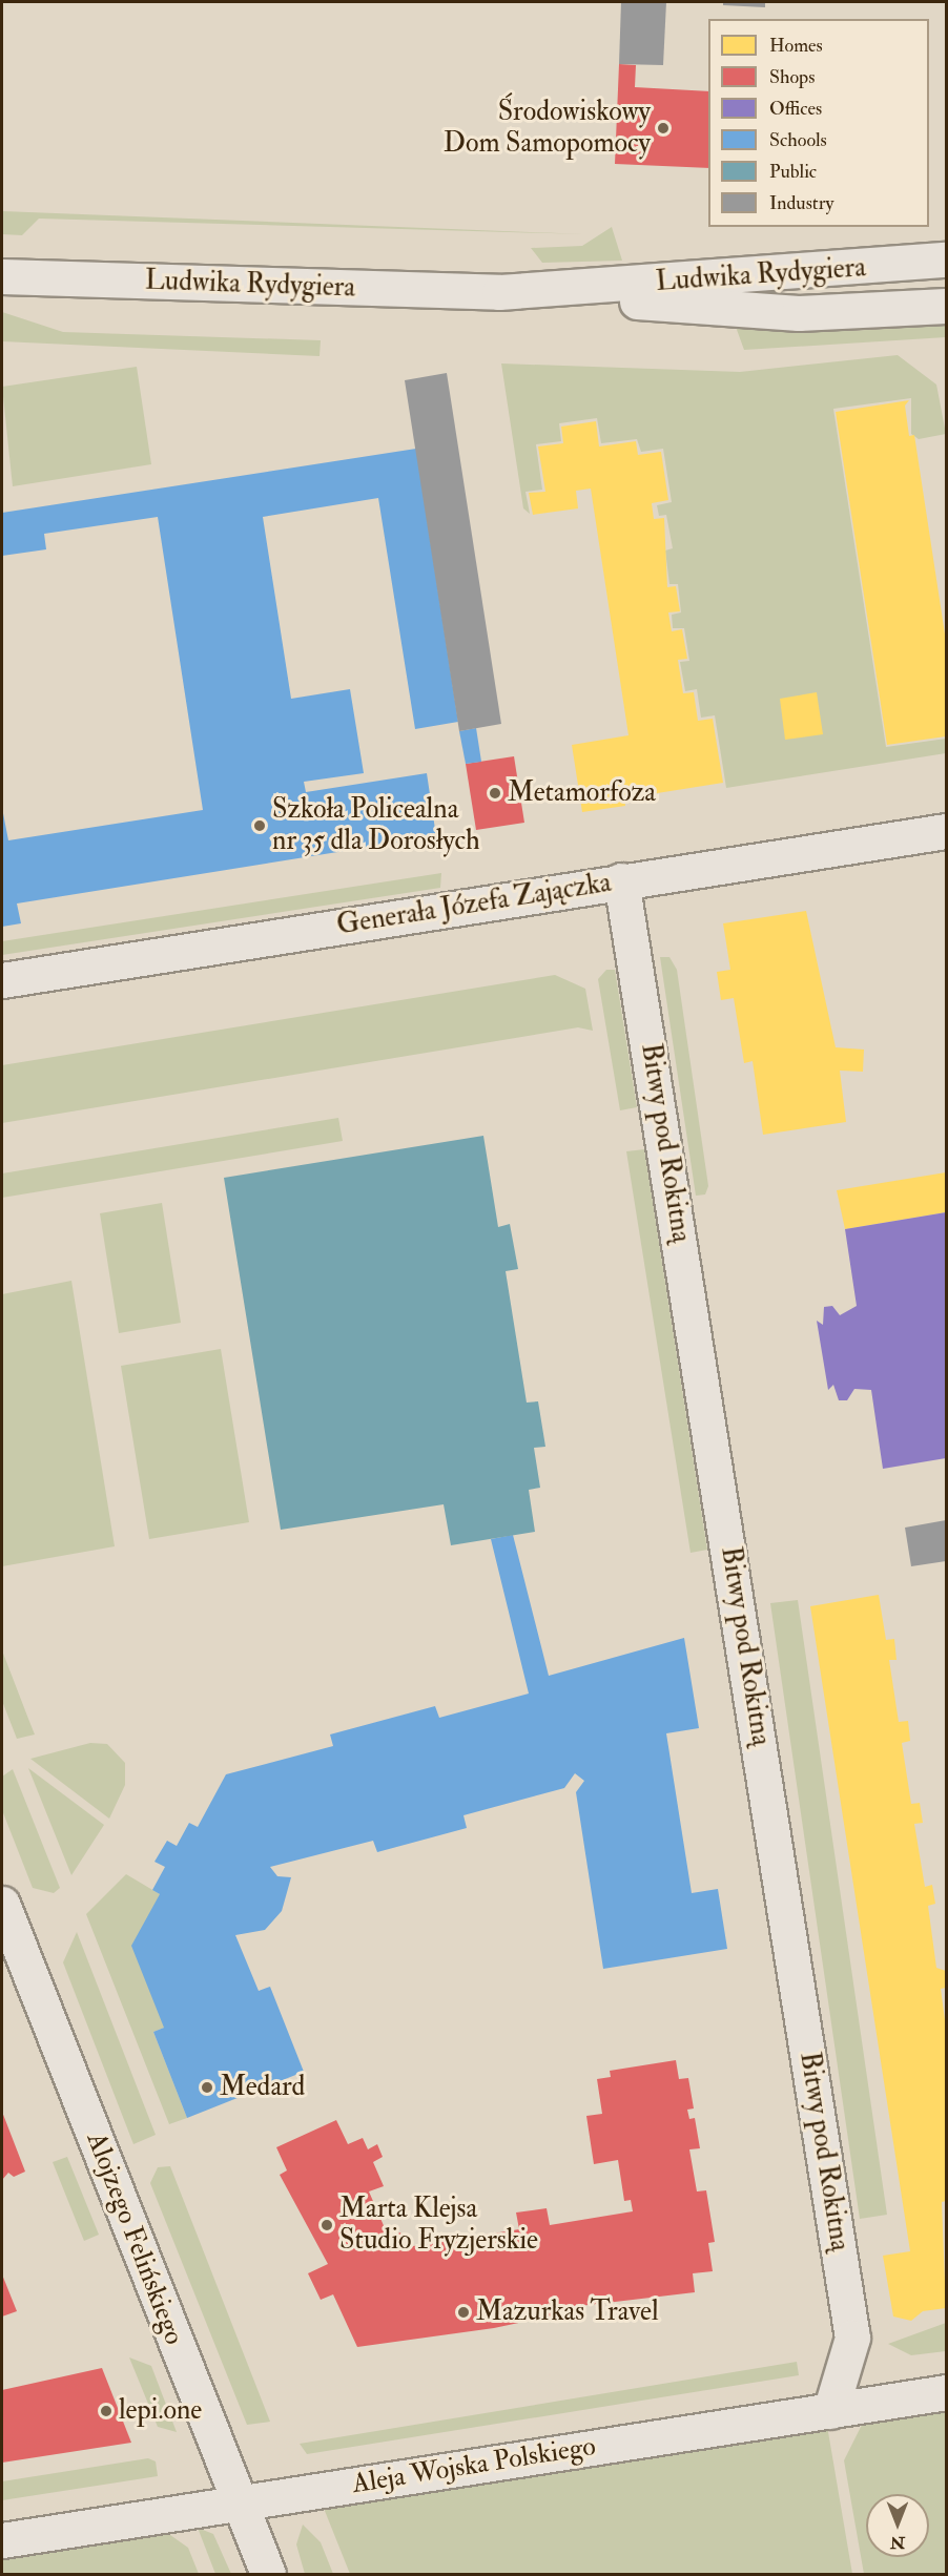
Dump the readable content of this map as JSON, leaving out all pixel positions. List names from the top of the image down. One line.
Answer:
{"streets":{"street":["Ludwika Rydygiera","Generała Józefa Zajączka","Bitwy pod Rokitną","Alojzego Felińskiego","Aleja Wojska Polskiego"]},"crossings":[["Generała Józefa Zajączka","Bitwy pod Rokitną"],["Bitwy pod Rokitną","Aleja Wojska Polskiego"],["Alojzego Felińskiego","Aleja Wojska Polskiego"]],"places":["Środowiskowy Dom Samopomocy","Metamorfoza","Szkoła Policealna nr 35 dla Dorosłych","Medard","Marta Klejsa Studio Fryzjerskie","Mazurkas Travel","lepi.one"],"legend":["Homes","Shops","Offices","Schools","Public","Industry"],"north":"bottom"}
